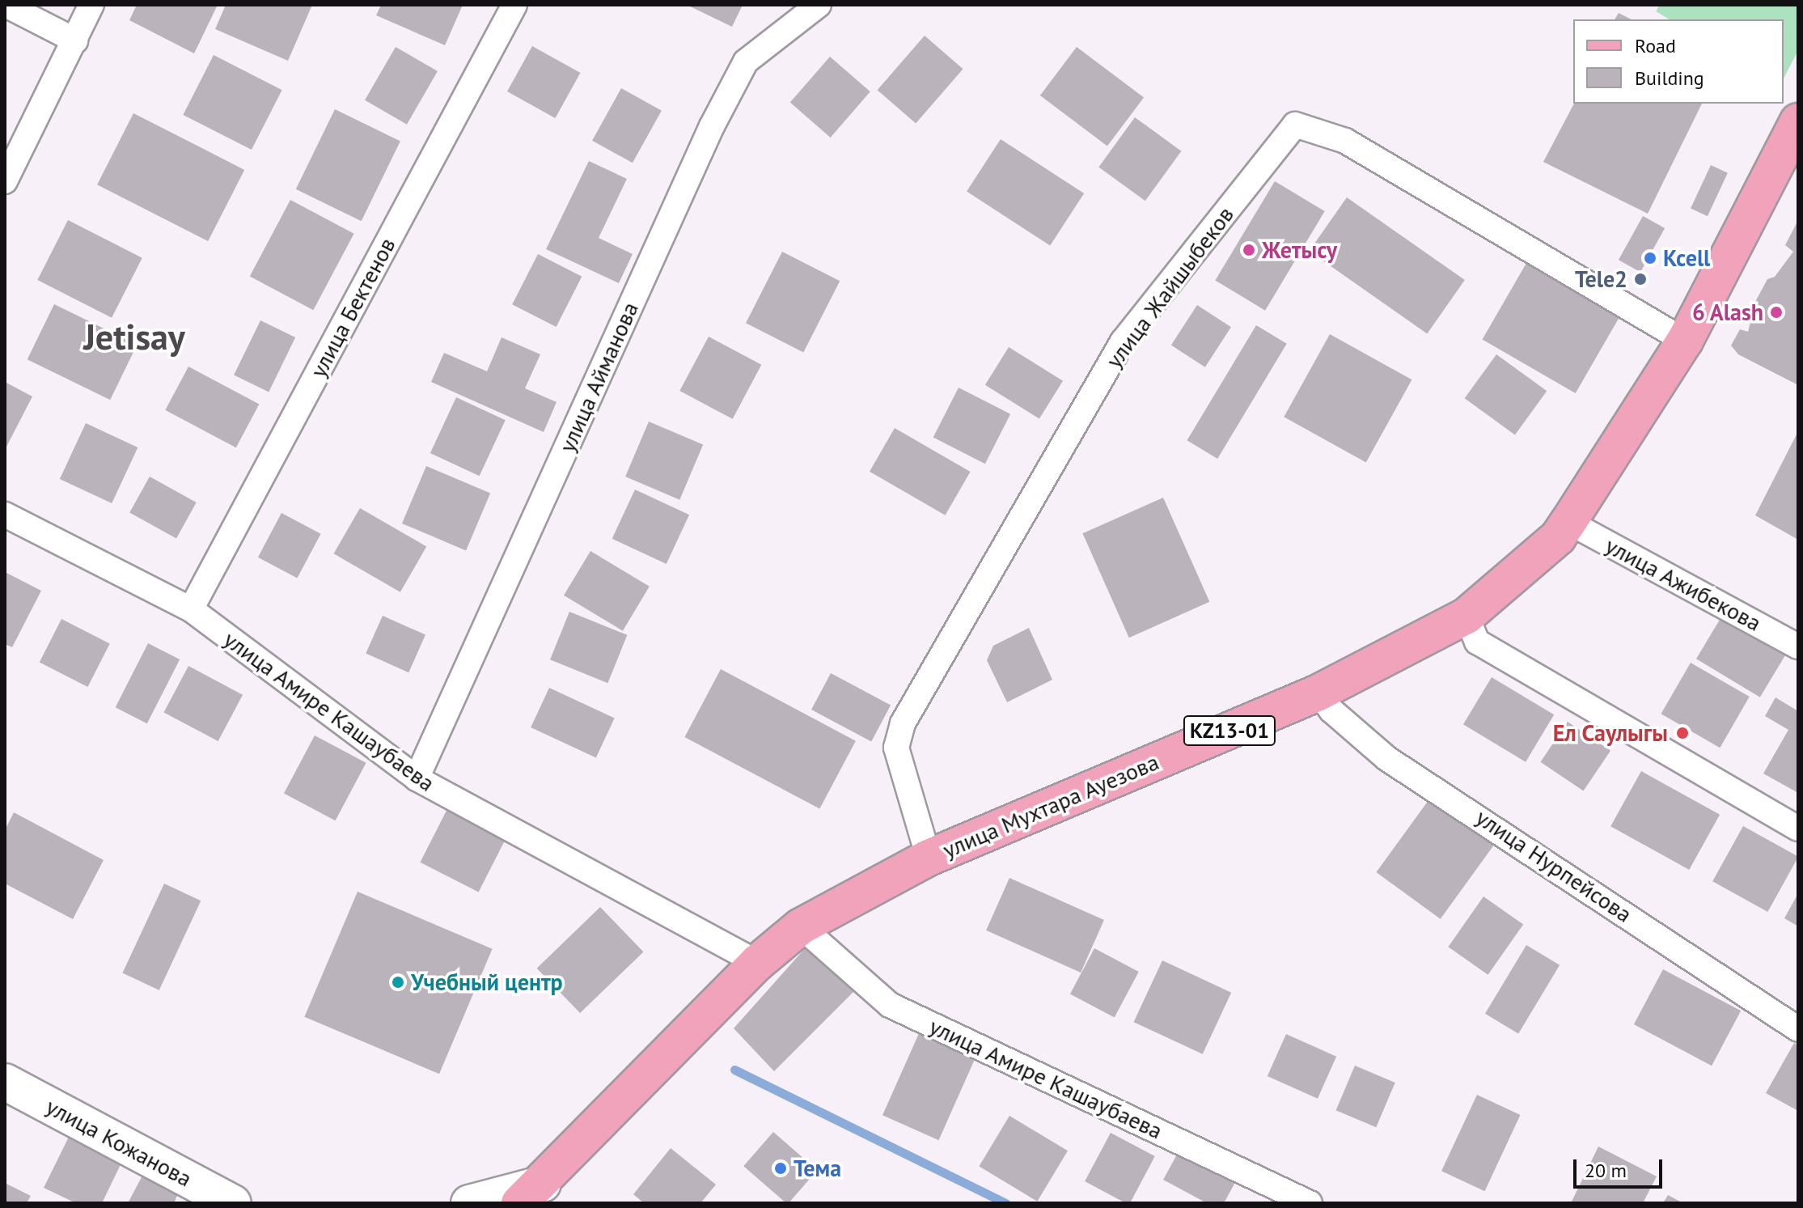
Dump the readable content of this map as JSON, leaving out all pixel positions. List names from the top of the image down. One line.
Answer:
{"streets":{"main road":["KZ13-01","улица Мухтара Ауезова","улица Кожанова"],"street":["улица Жайшыбеков","улица Бектенов","улица Айманова","улица Ажибекова","улица Амире Кашаубаева","улица Нурпейсова"]},"crossings":[["улица Жайшыбеков","улица Мухтара Ауезова"],["улица Бектенов","улица Амире Кашаубаева"],["улица Айманова","улица Амире Кашаубаева"],["улица Ажибекова","улица Мухтара Ауезова"],["улица Амире Кашаубаева","улица Мухтара Ауезова"],["улица Мухтара Ауезова","улица Нурпейсова"]],"districts":["Jetisay"],"places":["Жетысу","Kcell","Tele2","6 Alash","Ел Саулыгы","Учебный центр","Тема"],"legend":["Road","Building"],"scale_bar":"20 m"}
